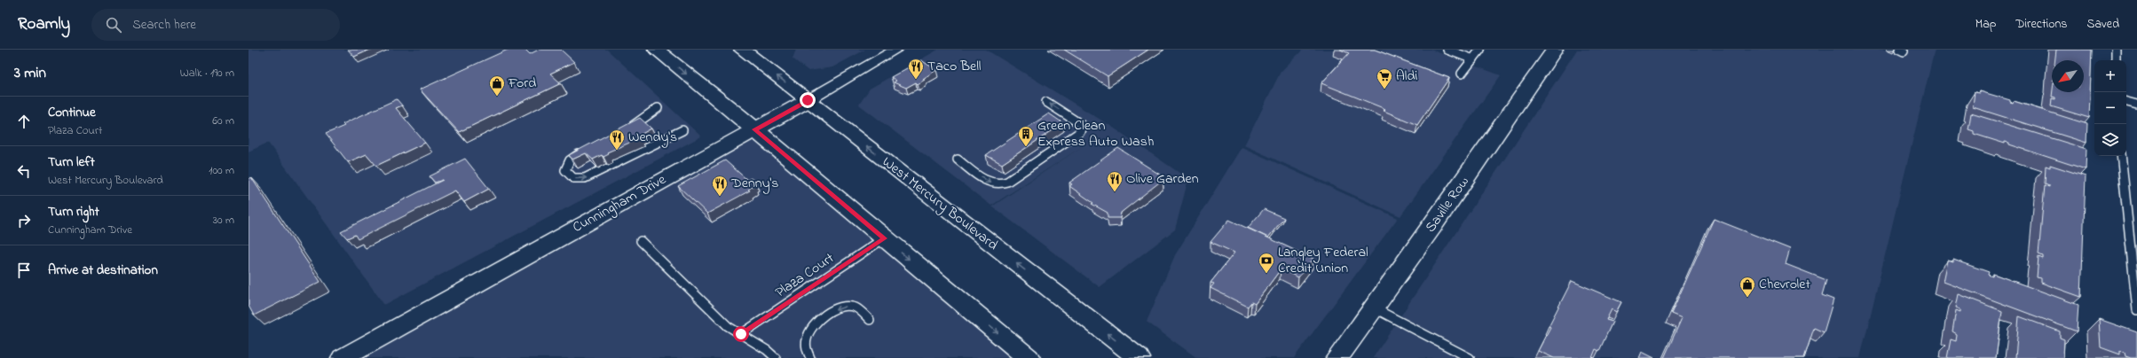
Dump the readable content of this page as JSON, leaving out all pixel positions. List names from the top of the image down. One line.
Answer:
{"streets":{"main road":["Cunningham Drive","West Mercury Boulevard","Saville Row"],"lane":["Plaza Court"]},"crossings":[["Cunningham Drive","West Mercury Boulevard"]],"places":{"restaurant":["Taco Bell","Wendy's","Olive Garden","Denny's"],"supermarket":["Aldi"],"shop":["Ford","Chevrolet"],"building":["Green Clean Express Auto Wash"],"bank":["Langley Federal Credit Union"]},"north":"bottom left","page":{"header":"Roamly","search":"Search here","nav":["Map","Directions","Saved"],"heading":["3 min","Walk · 190 m"],"map_buttons":["+","−"],"list":[["Continue","Plaza Court","60 m"],["Turn left","West Mercury Boulevard","100 m"],["Turn right","Cunningham Drive","30 m"],"Arrive at destination"]}}
